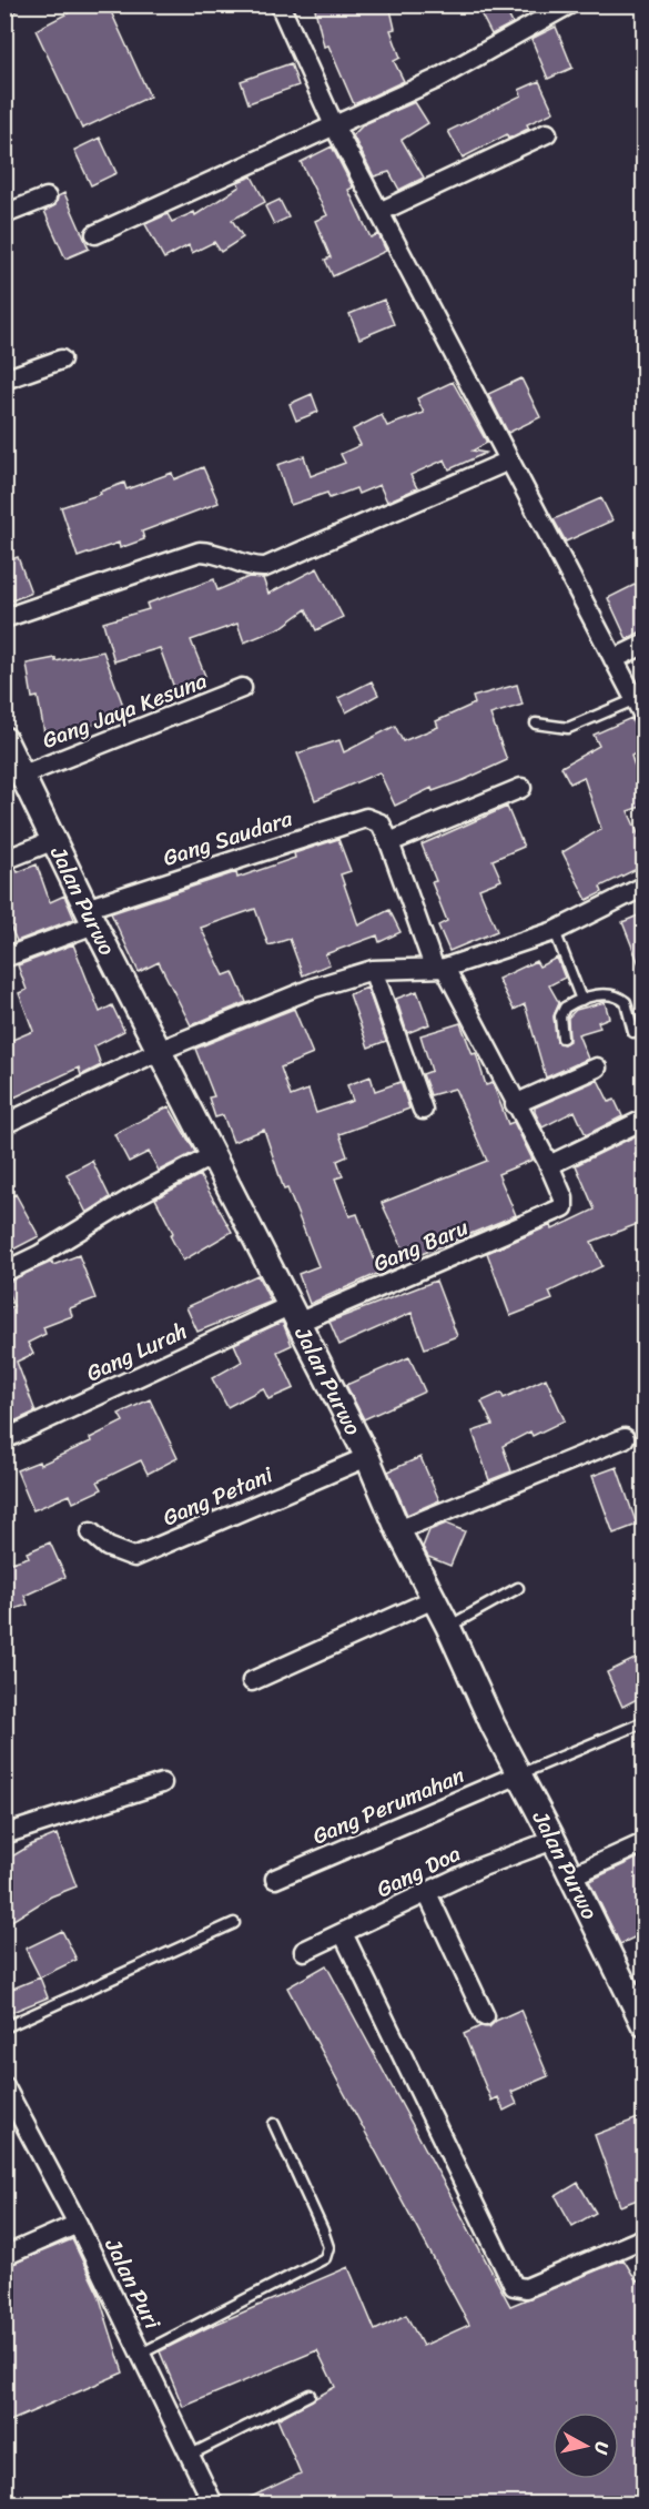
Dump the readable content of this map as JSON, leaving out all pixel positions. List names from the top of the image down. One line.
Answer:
{"streets":{"street":["Gang Jaya Kesuna","Gang Saudara","Jalan Purwo","Gang Baru","Gang Lurah","Gang Petani","Gang Perumahan","Gang Doa","Jalan Puri"]},"crossings":[["Gang Jaya Kesuna","Jalan Purwo"],["Gang Saudara","Jalan Purwo"],["Jalan Purwo","Gang Baru"],["Jalan Purwo","Gang Lurah"],["Jalan Purwo","Gang Petani"],["Jalan Purwo","Gang Perumahan"],["Jalan Purwo","Gang Doa"],["Gang Baru","Gang Lurah"]],"north":"right"}
